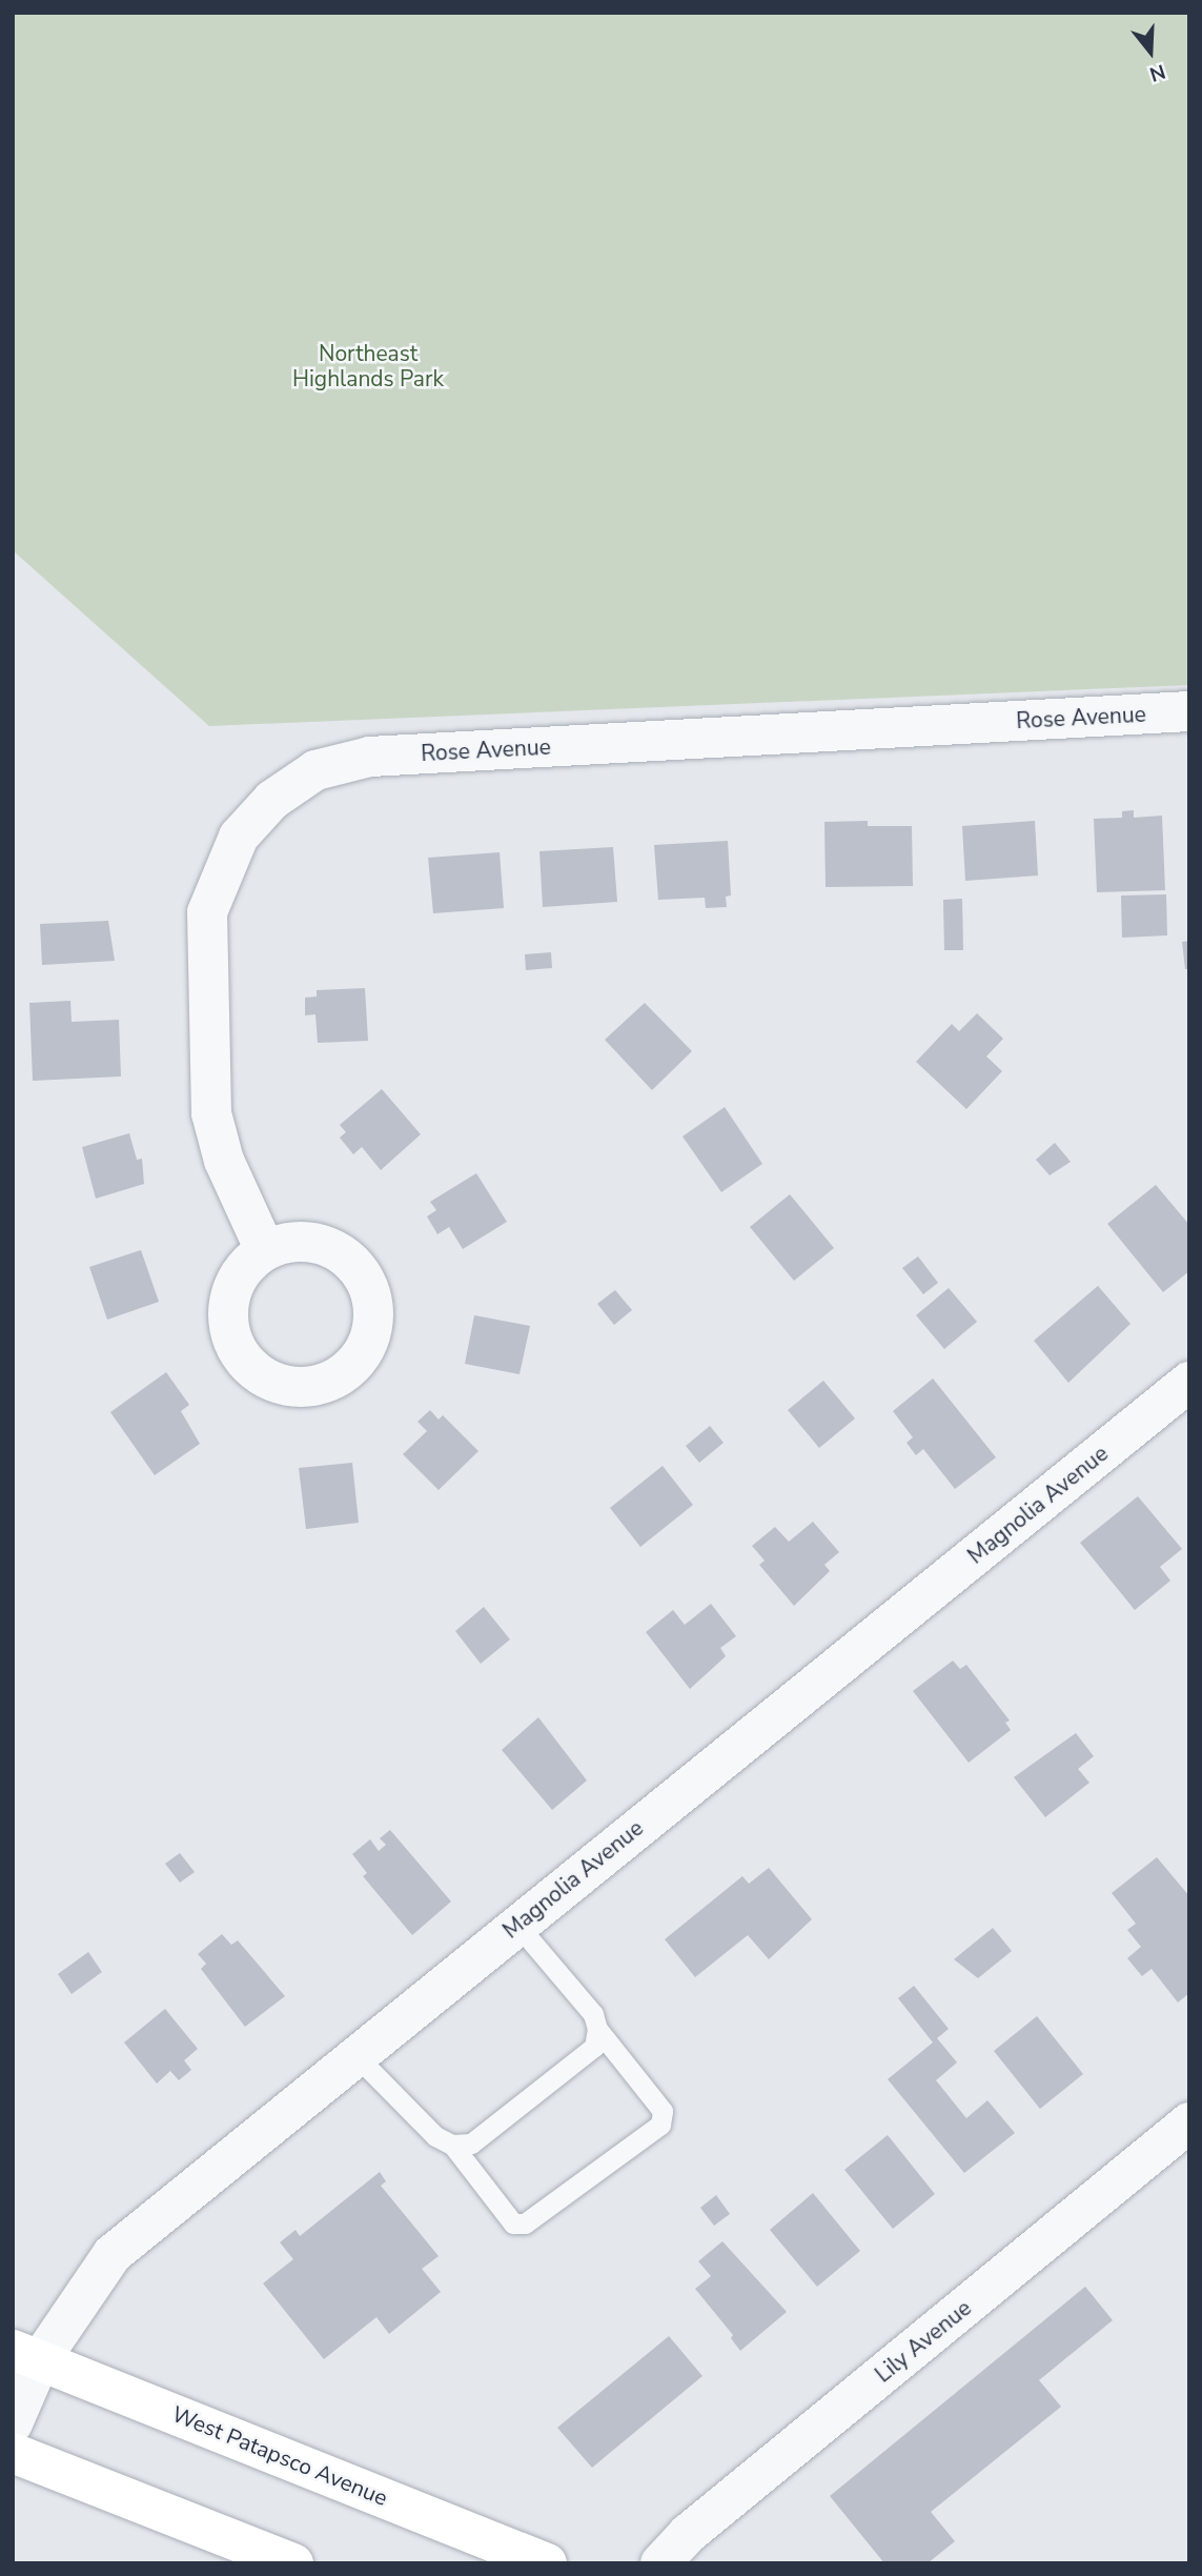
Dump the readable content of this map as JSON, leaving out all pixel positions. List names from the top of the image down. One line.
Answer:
{"streets":{"main road":["West Patapsco Avenue"],"street":["Rose Avenue","Magnolia Avenue","Lily Avenue"]},"crossings":[["Magnolia Avenue","West Patapsco Avenue"]],"parks":["Northeast Highlands Park"],"north":"bottom"}
